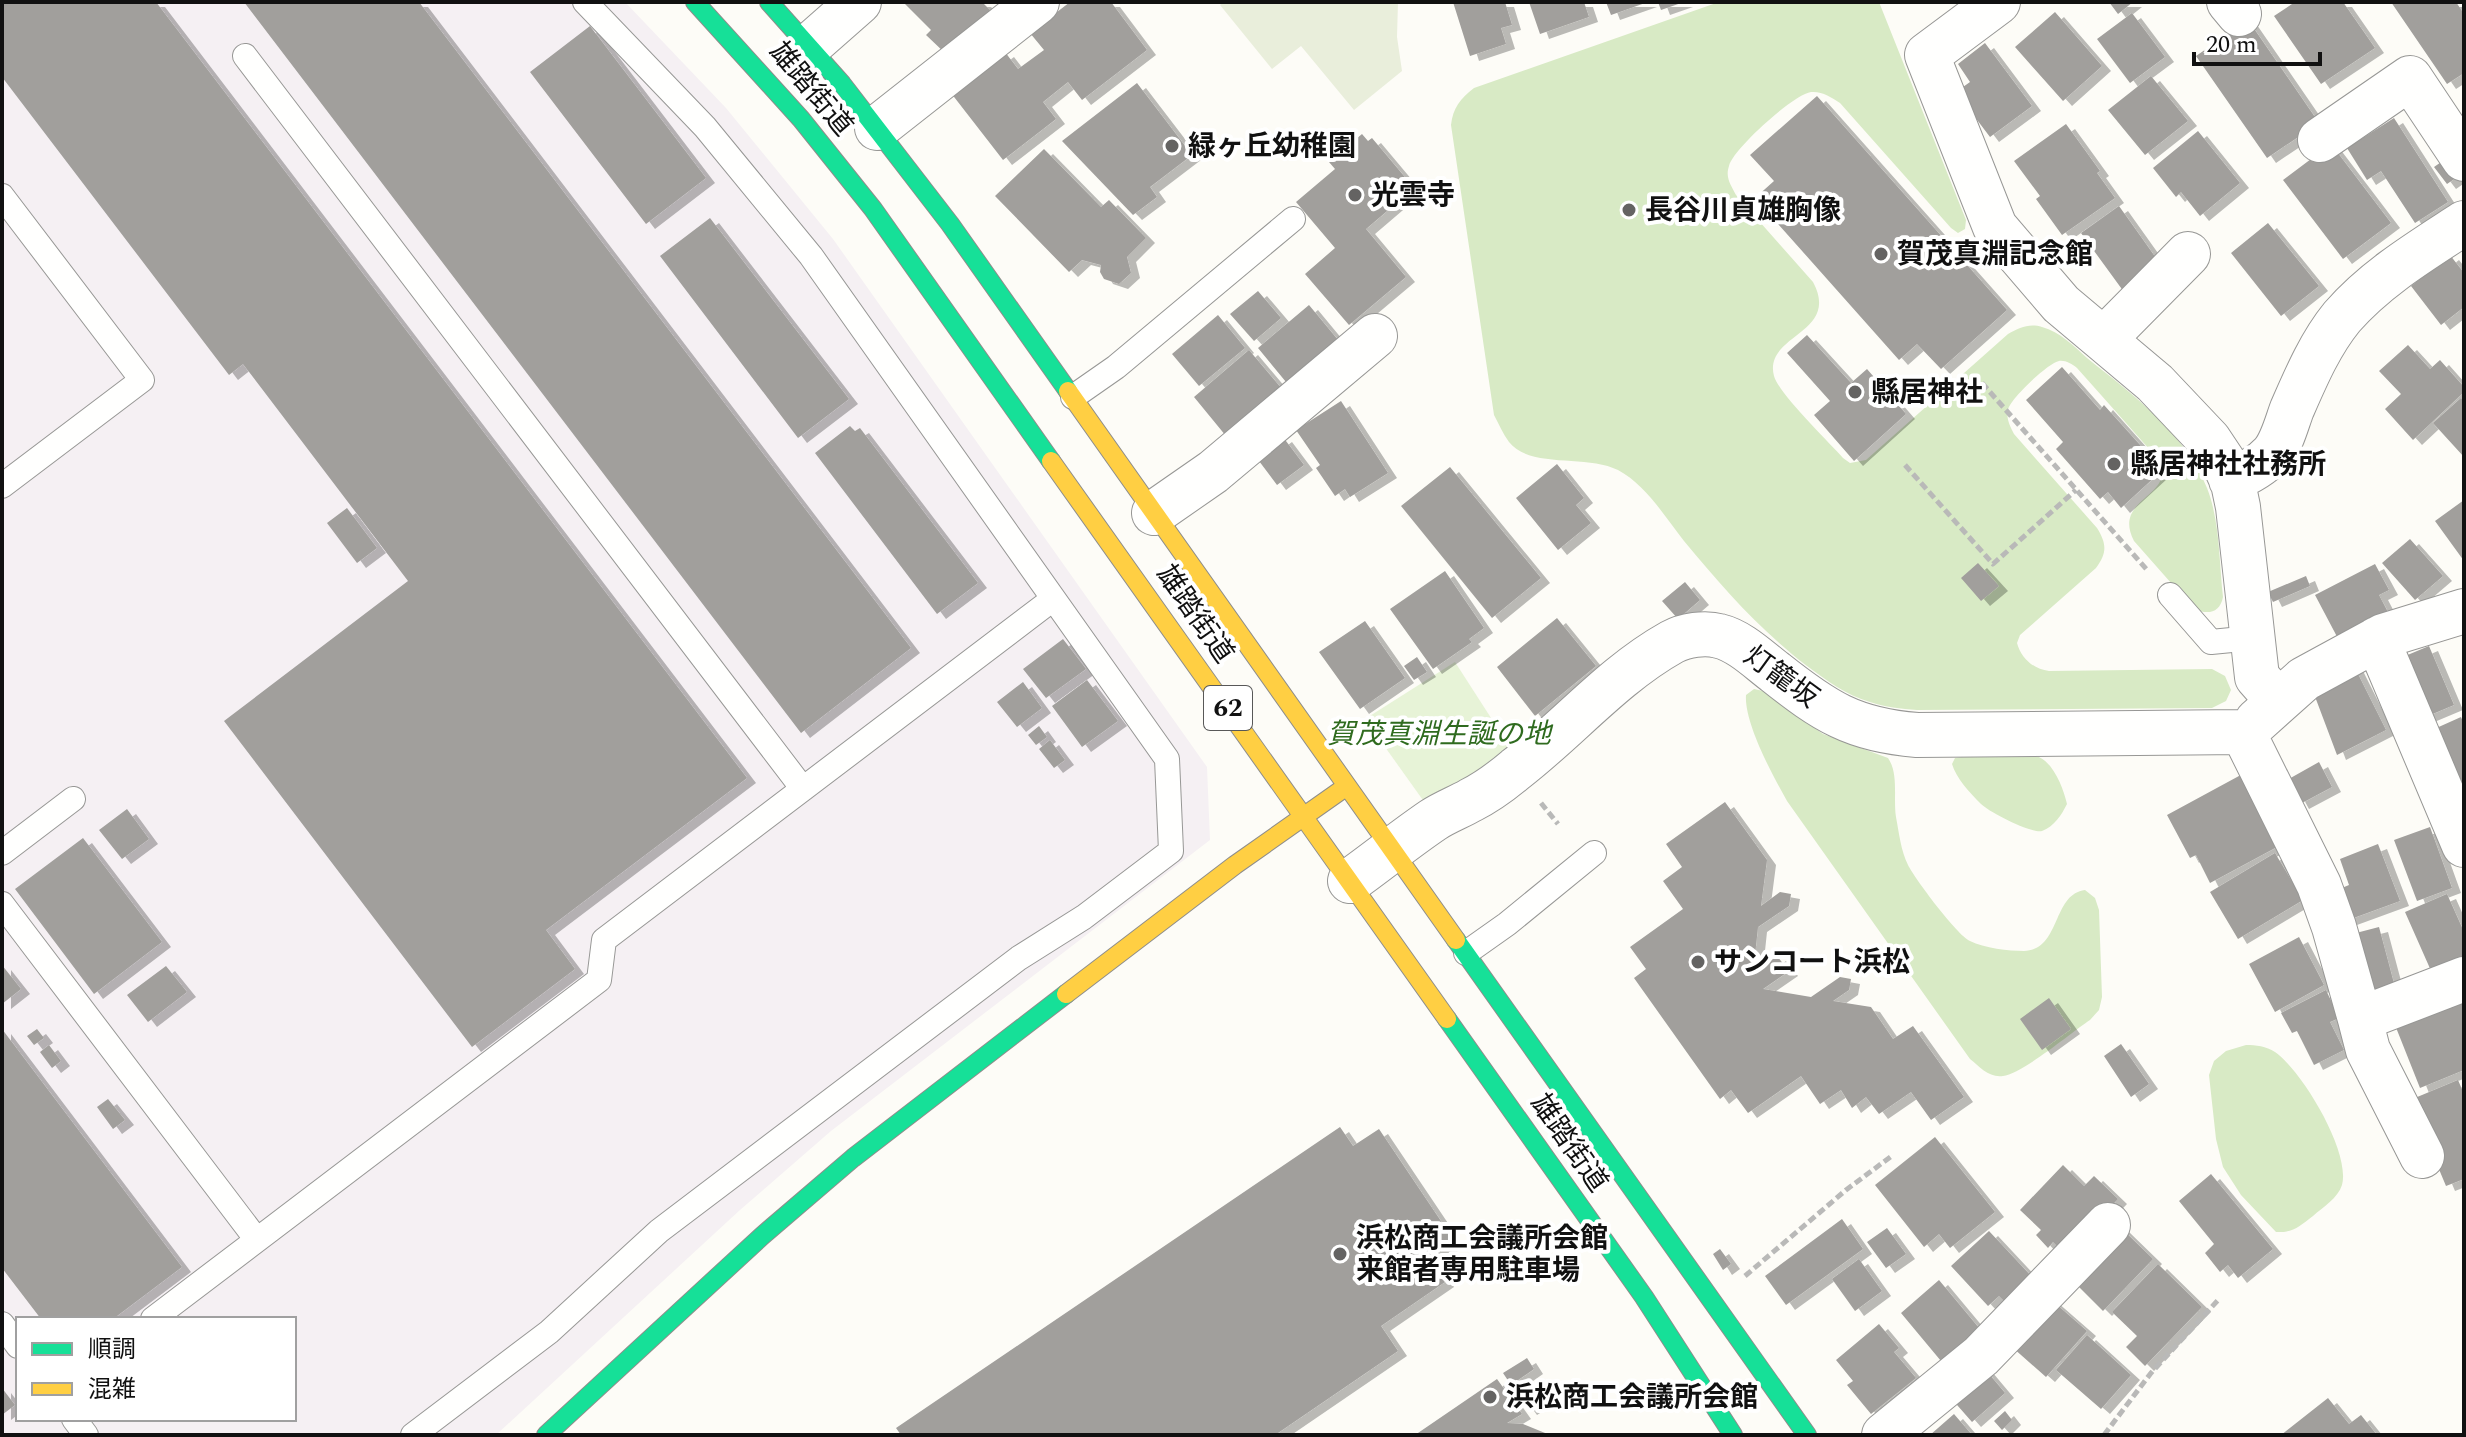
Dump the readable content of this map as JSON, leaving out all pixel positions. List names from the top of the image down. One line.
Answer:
{"streets":{"main road":["雄踏街道","62"],"street":["灯籠坂"]},"crossings":[["雄踏街道","灯籠坂"]],"parks":["賀茂真淵生誕の地"],"places":["緑ヶ丘幼稚園","光雲寺","長谷川貞雄胸像","賀茂真淵記念館","縣居神社","縣居神社社務所","サンコート浜松","浜松商工会議所会館 来館者専用駐車場","浜松商工会議所会館"],"legend":["順調","混雑"],"scale_bar":"20 m"}
